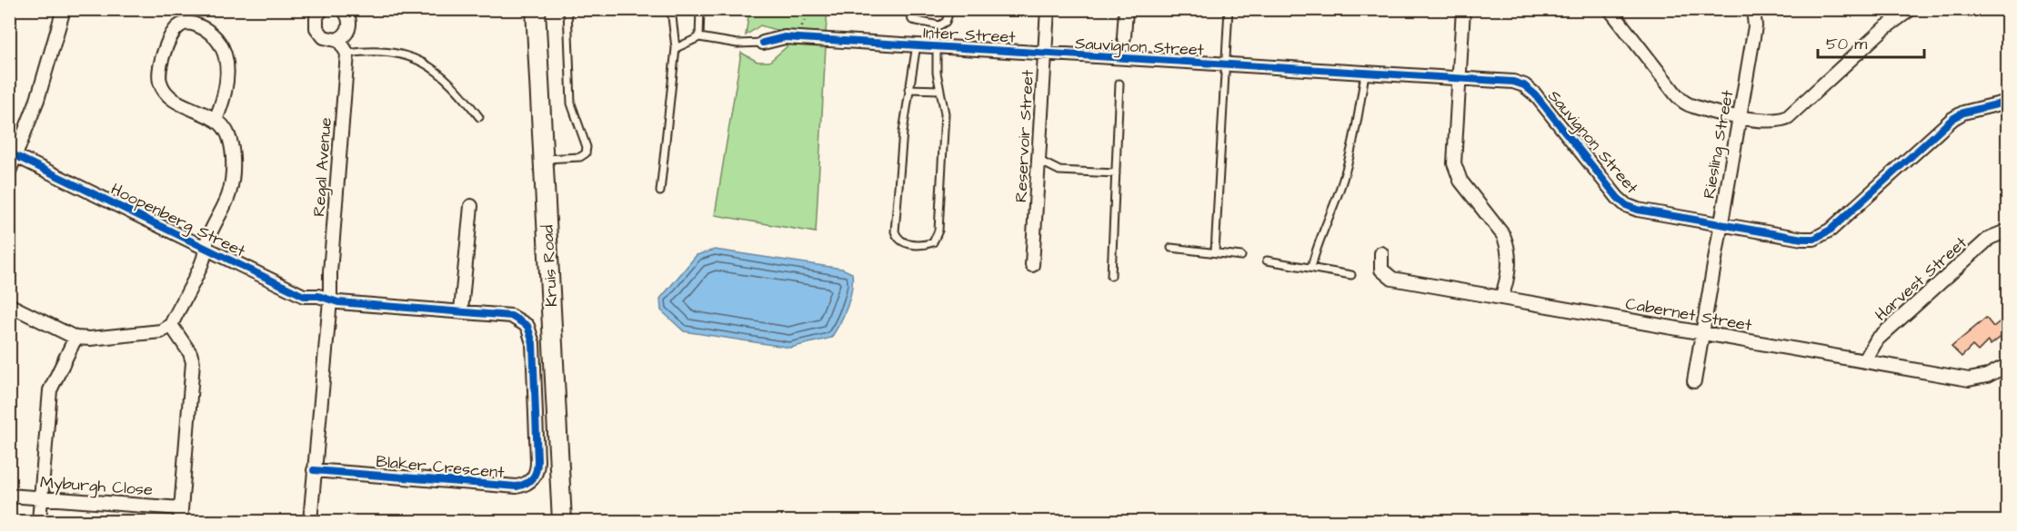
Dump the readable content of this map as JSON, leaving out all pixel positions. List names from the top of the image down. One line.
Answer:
{"streets":{"street":["Inter Street","Sauvignon Street","Reservoir Street","Riesling Street","Regal Avenue","Hoopenberg Street","Kruis Road","Harvest Street","Cabernet Street","Blaker Crescent","Myburgh Close"]},"crossings":[["Inter Street","Sauvignon Street"],["Inter Street","Reservoir Street"],["Sauvignon Street","Reservoir Street"],["Sauvignon Street","Riesling Street"],["Riesling Street","Cabernet Street"],["Regal Avenue","Hoopenberg Street"],["Regal Avenue","Blaker Crescent"],["Hoopenberg Street","Blaker Crescent"],["Harvest Street","Cabernet Street"]],"scale_bar":"50 m"}
